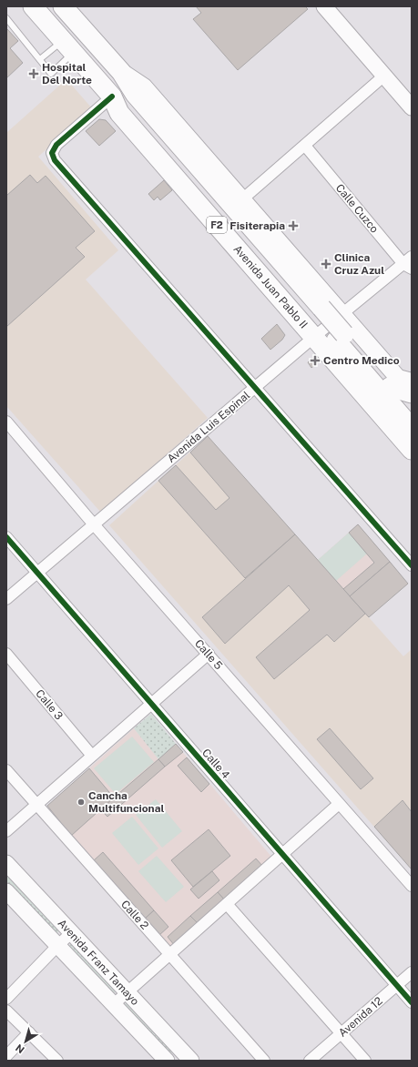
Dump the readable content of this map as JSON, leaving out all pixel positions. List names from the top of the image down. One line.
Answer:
{"streets":{"highway":["F2","Avenida Juan Pablo II"],"main road":["Avenida Franz Tamayo"],"street":["Calle Cuzco","Avenida Luis Espinal","Calle 5","Calle 3","Calle 4","Calle 2","Avenida 12"]},"crossings":[["Calle Cuzco","Avenida Luis Espinal"],["F2","Avenida Juan Pablo II"],["Avenida Juan Pablo II","Avenida Luis Espinal"],["Avenida Luis Espinal","Calle 5"],["Avenida Luis Espinal","Calle 4"],["Calle 4","Avenida 12"]],"places":{"health":["Hospital Del Norte","Fisiterapia","Clinica Cruz Azul","Centro Medico"],"other":["Cancha Multifuncional"]},"north":"bottom left"}
